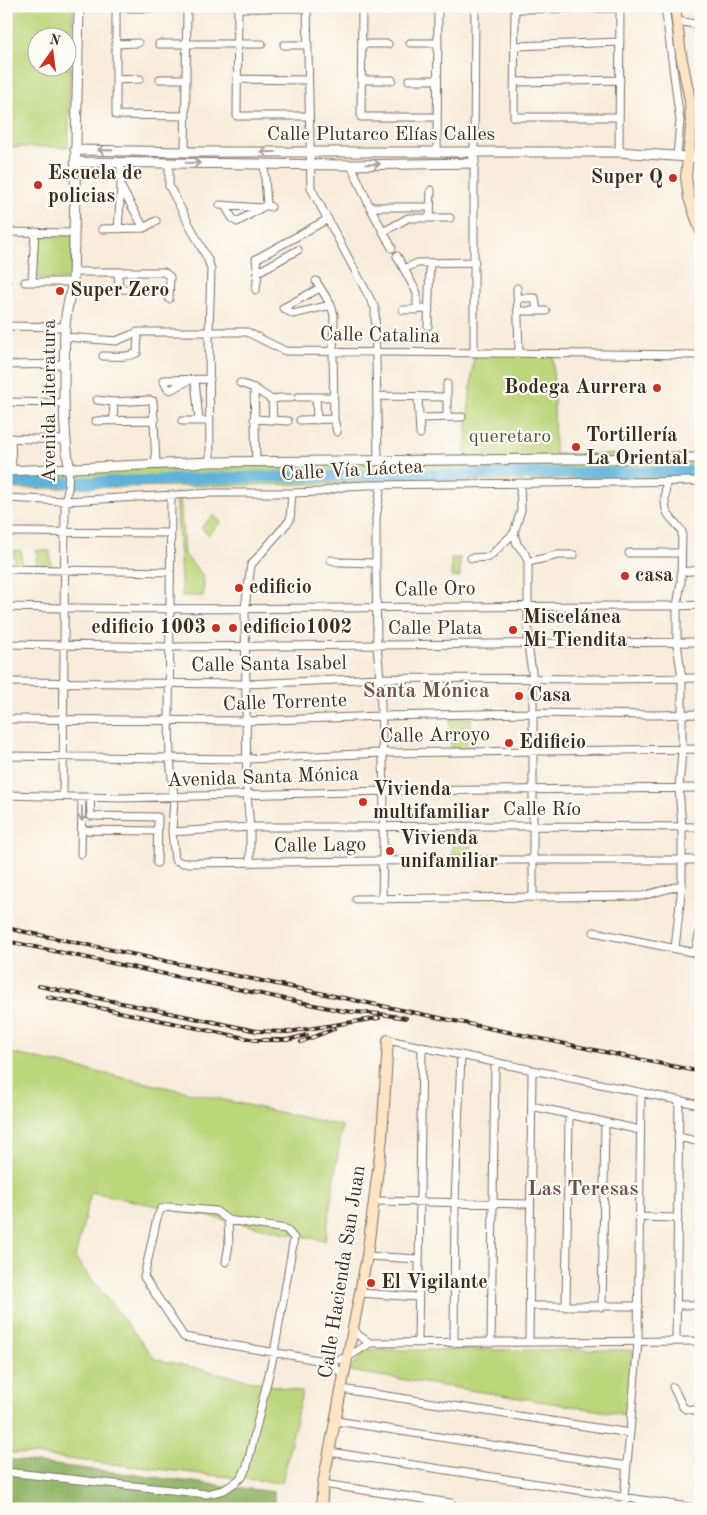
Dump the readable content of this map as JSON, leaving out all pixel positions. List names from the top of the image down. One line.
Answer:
{"streets":{"main road":["Calle Hacienda San Juan"],"street":["Calle Plutarco Elías Calles","Calle Catalina","Avenida Literatura","Calle Vía Láctea","Calle Oro","Calle Plata","Calle Santa Isabel","Calle Torrente","Calle Arroyo","Avenida Santa Mónica","Calle Río","Calle Lago"]},"crossings":[["Calle Plutarco Elías Calles","Avenida Literatura"],["Avenida Literatura","Calle Vía Láctea"],["Avenida Literatura","Calle Oro"],["Avenida Literatura","Calle Plata"],["Avenida Literatura","Calle Santa Isabel"],["Avenida Literatura","Calle Torrente"],["Avenida Literatura","Calle Arroyo"],["Avenida Literatura","Avenida Santa Mónica"],["Calle Río","Calle Lago"]],"districts":["Santa Mónica","Las Teresas"],"parks":["queretaro"],"places":["Super Q","Escuela de policias","Super Zero","Bodega Aurrera","Tortillería La Oriental","casa","edificio","edificio 1003","edificio1002","Miscelánea Mi Tiendita","Casa","Edificio","Vivienda multifamiliar","Vivienda unifamiliar","El Vigilante"],"north":"top"}
